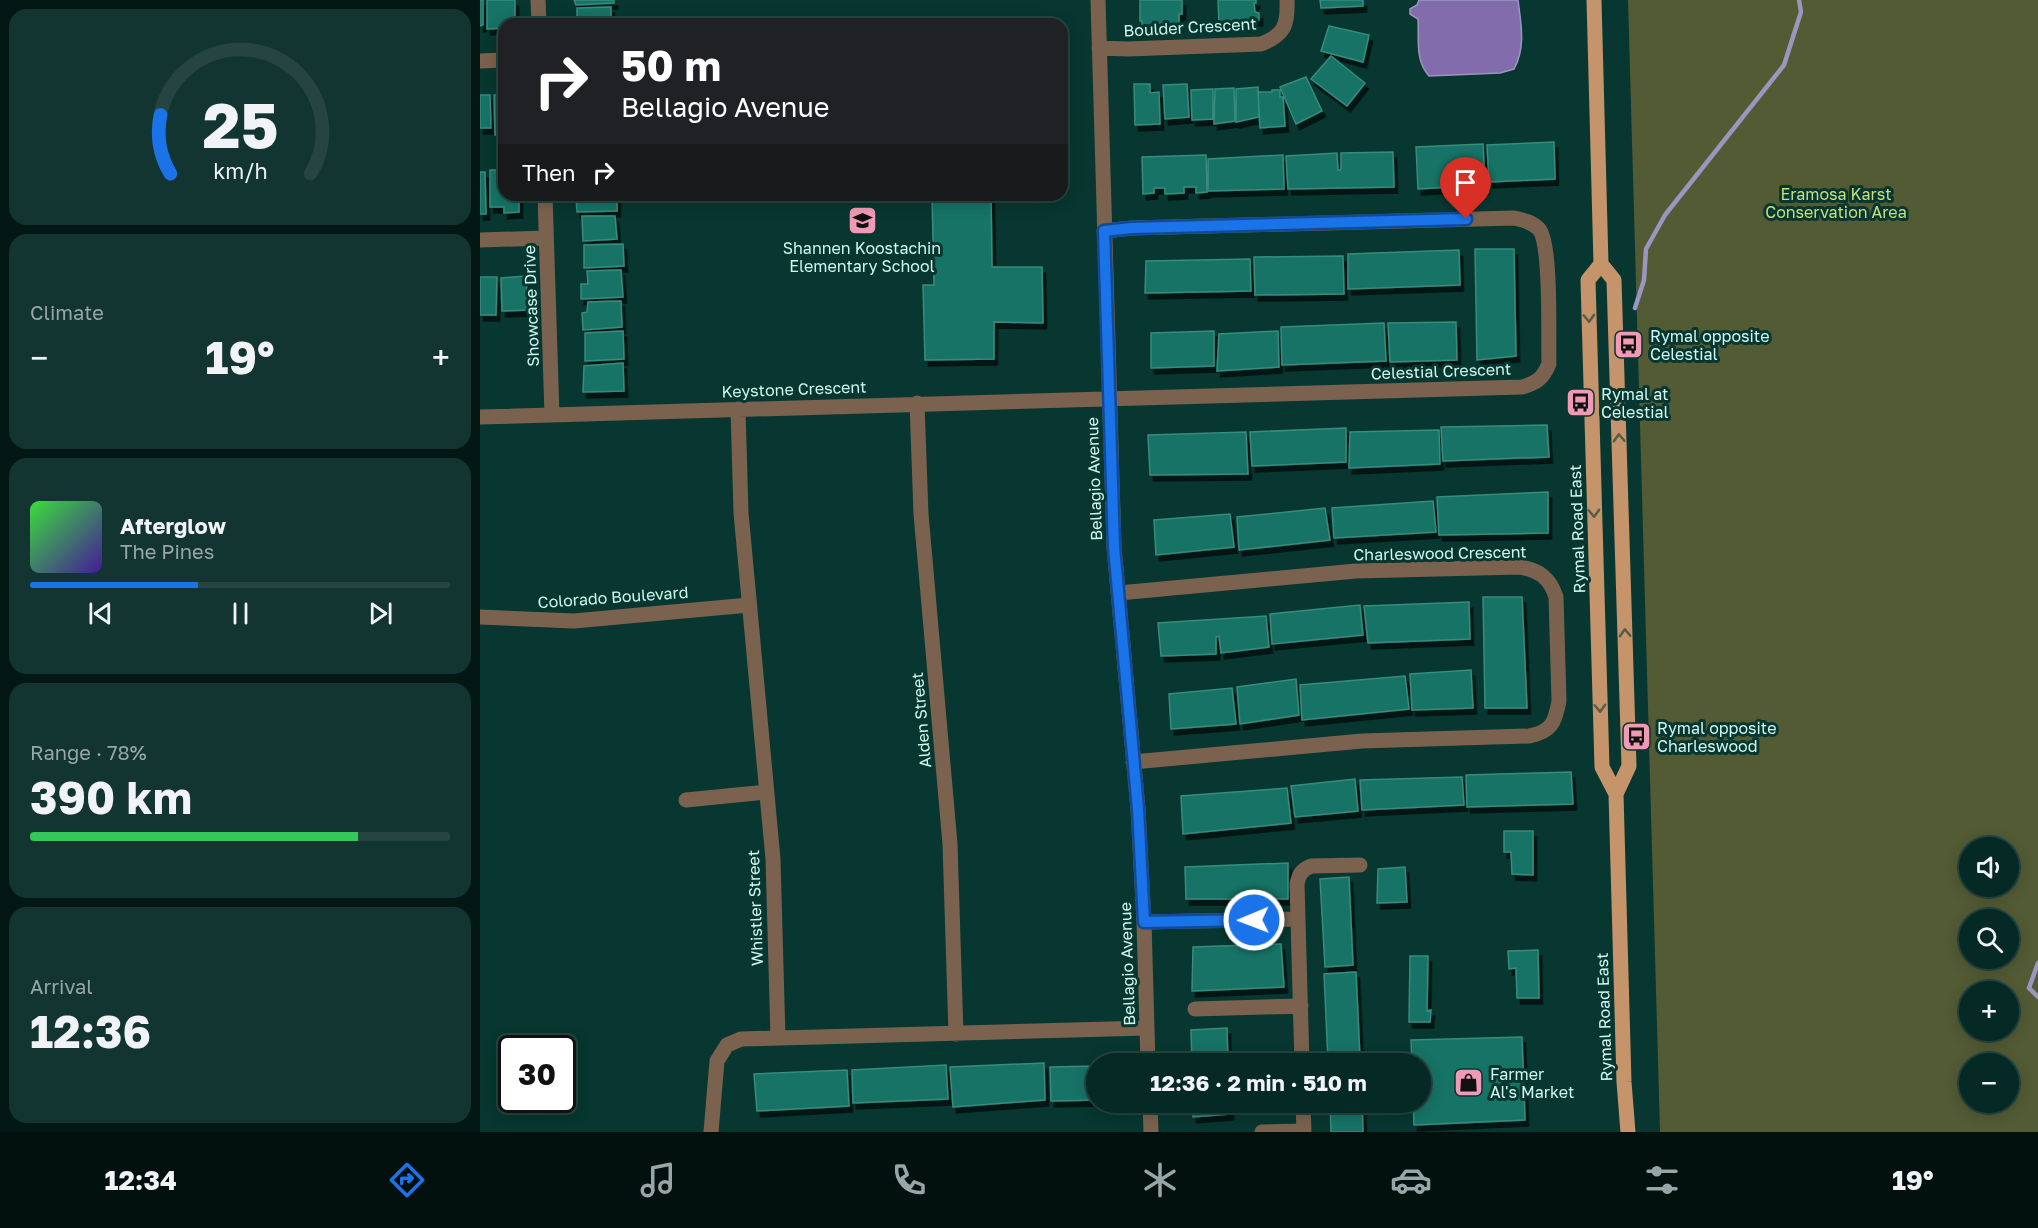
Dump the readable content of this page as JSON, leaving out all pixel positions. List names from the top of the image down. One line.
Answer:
{"streets":{"main road":["Rymal Road East"],"street":["Boulder Crescent","Showcase Drive","Celestial Crescent","Keystone Crescent","Bellagio Avenue","Charleswood Crescent","Colorado Boulevard","Alden Street","Whistler Street"]},"crossings":[["Boulder Crescent","Bellagio Avenue"],["Showcase Drive","Keystone Crescent"],["Celestial Crescent","Keystone Crescent"],["Celestial Crescent","Bellagio Avenue"],["Keystone Crescent","Bellagio Avenue"],["Keystone Crescent","Alden Street"],["Keystone Crescent","Whistler Street"],["Bellagio Avenue","Charleswood Crescent"],["Colorado Boulevard","Whistler Street"]],"parks":["Eramosa Karst Conservation Area"],"places":{"school or university":["Shannen Koostachin Elementary School"],"bus stop":["Rymal opposite Celestial","Rymal at Celestial","Rymal opposite Charleswood"],"shop":["Farmer Al's Market"]},"page":{"turn":["50 m","Bellagio Avenue"],"then":"Then","tile":["Climate",["Range · 78%","390 km"],["Arrival","12:36"]],"heat":["−","19°","+"],"song":["Afterglow","The Pines"],"map_buttons":["+","−"],"limit":"30","trip":"12:36 · 2 min · 510 m","tabs":["12:34","19°"],"gauge":["25","km/h"]}}
